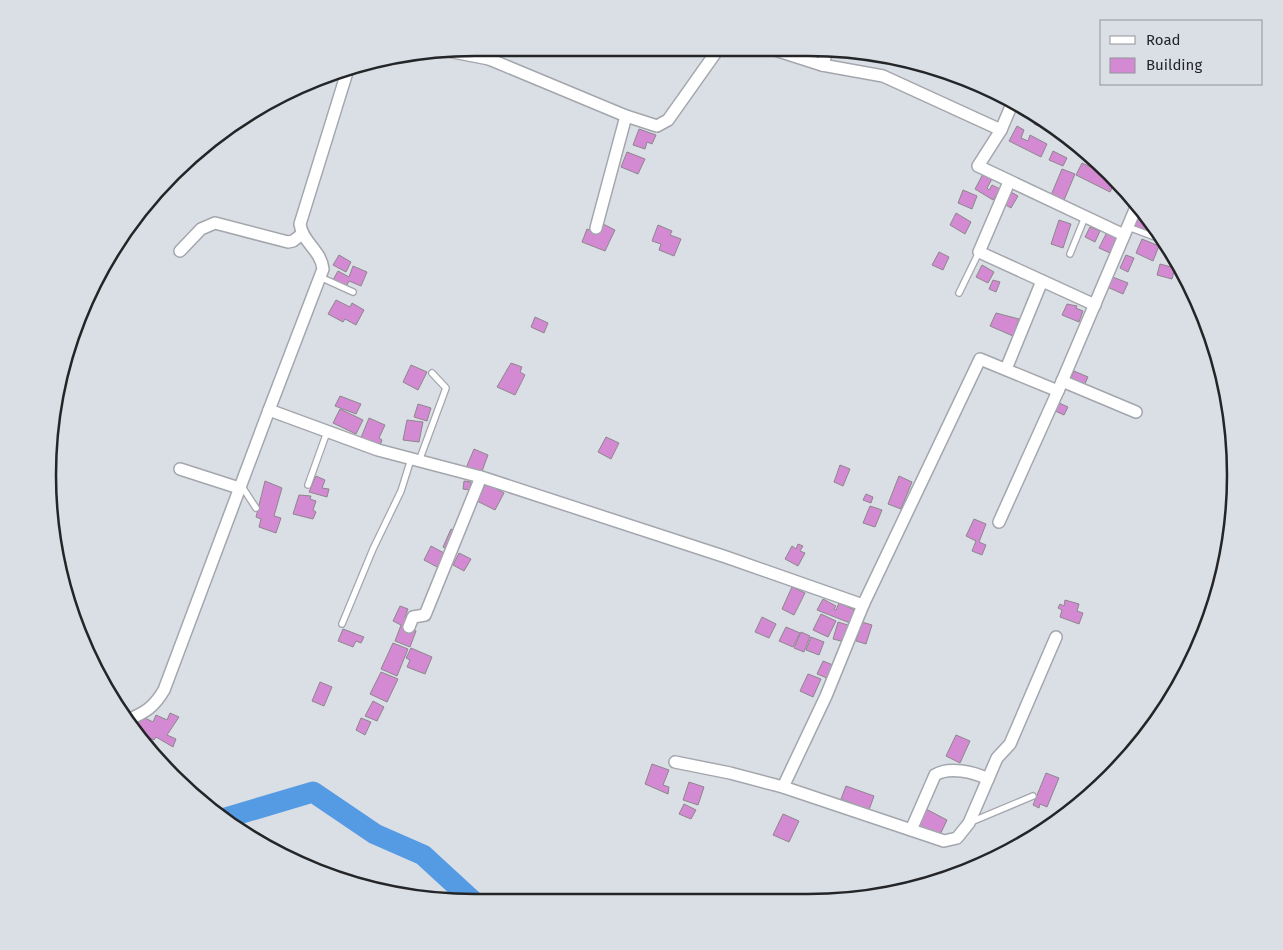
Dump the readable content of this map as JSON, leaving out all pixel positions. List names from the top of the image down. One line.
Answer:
{"legend":["Road","Building"]}
